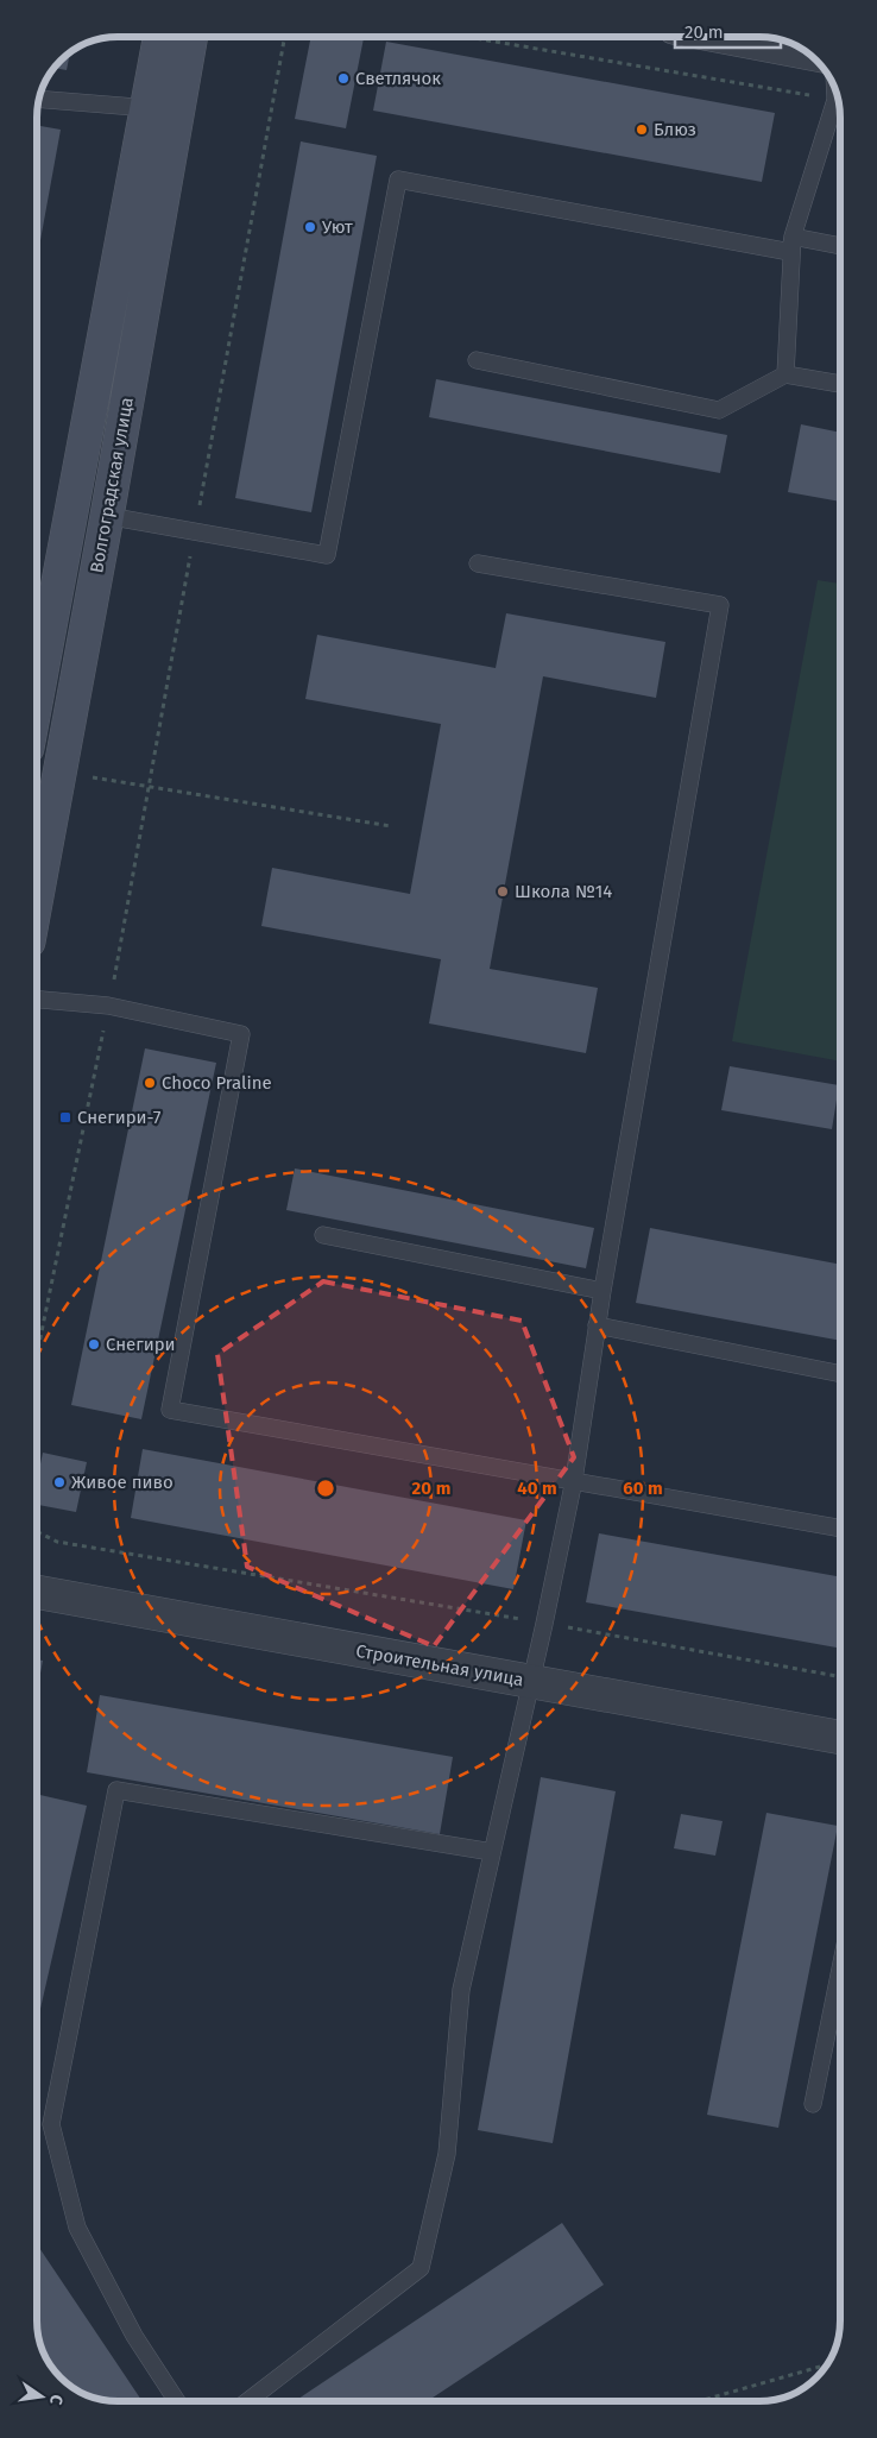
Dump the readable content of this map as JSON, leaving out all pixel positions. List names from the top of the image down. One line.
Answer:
{"streets":{"main road":["Волгоградская улица"],"street":["Строительная улица"]},"places":{"other":["Светлячок","Блюз","Уют","Школа №14","Choco Praline","Снегири","Живое пиво"],"transit":["Снегири-7"]},"scale_bar":"20 m","north":"right","rings":["20 m","40 m","60 m"]}
